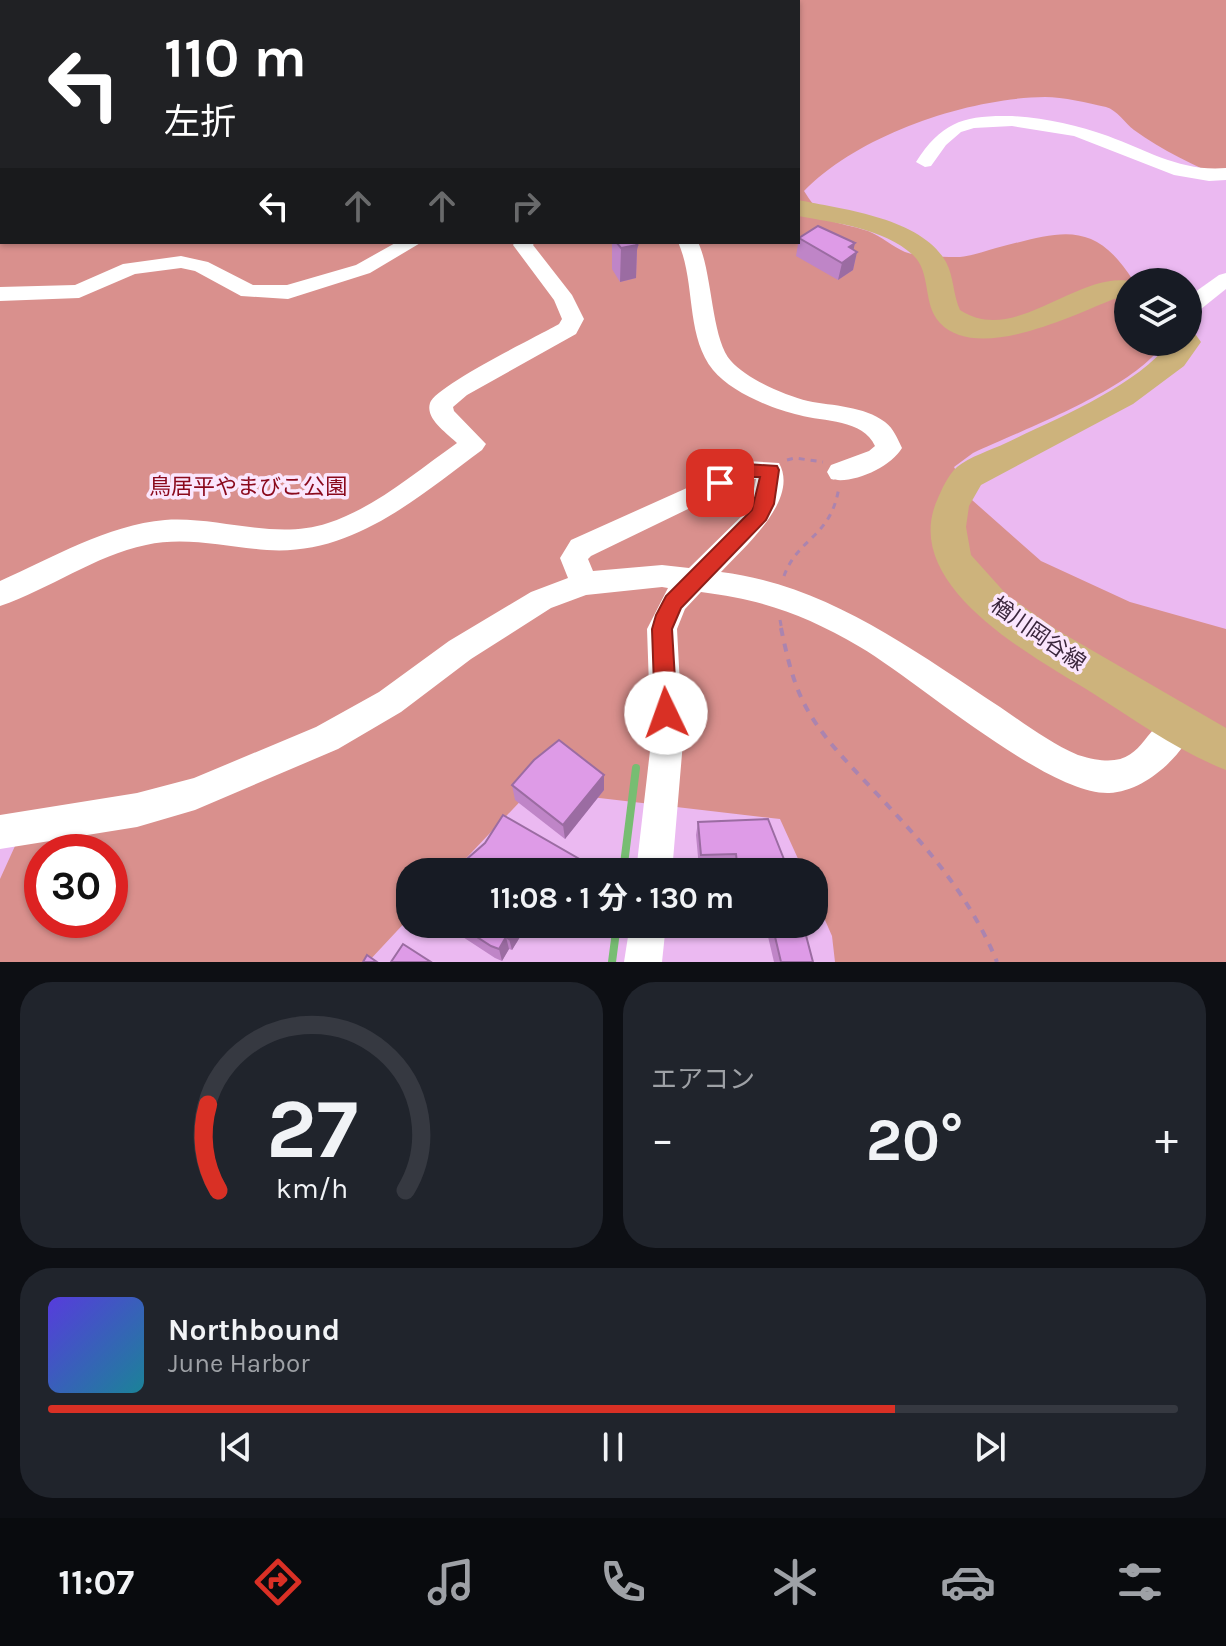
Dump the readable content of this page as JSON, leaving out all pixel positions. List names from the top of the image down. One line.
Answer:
{"streets":{"main road":["楢川岡谷線"]},"parks":["鳥居平やまびこ公園"],"page":{"turn":["110 m","左折"],"limit":"30","trip":"11:08 · 1 分 · 130 m","tile":"エアコン","heat":["−","20°","+"],"song":["Northbound","June Harbor"],"tabs":"11:07","gauge":["27","km/h"]}}
